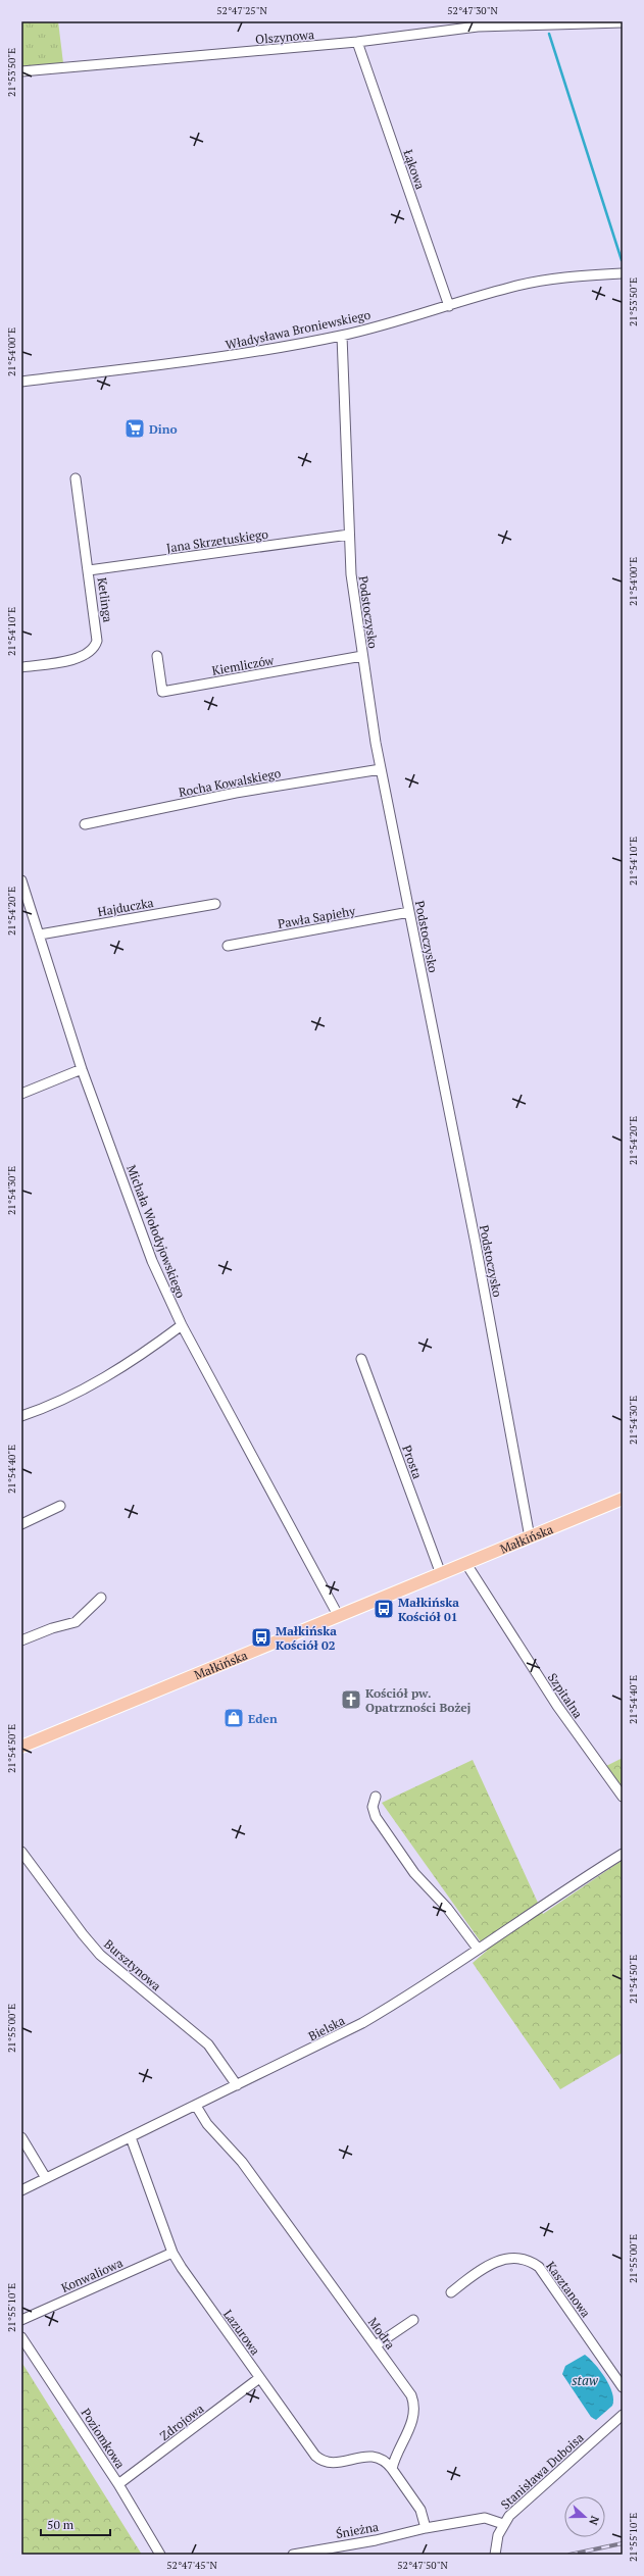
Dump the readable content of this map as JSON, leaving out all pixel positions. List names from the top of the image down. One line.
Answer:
{"streets":{"main road":["Małkińska"],"street":["Olszynowa","Łąkowa","Władysława Broniewskiego","Jana Skrzetuskiego","Ketlinga","Podstoczysko","Kiemliczów","Rocha Kowalskiego","Hajduczka","Pawła Sapiehy","Michała Wołodyjowskiego","Prosta","Szpitalna","Bursztynowa","Bielska","Konwaliowa","Kasztanowa","Lazurowa","Modra","Zdrojowa","Poziomkowa","Stanisława Duboisa","Śnieżna"]},"crossings":[["Olszynowa","Łąkowa"],["Łąkowa","Władysława Broniewskiego"],["Władysława Broniewskiego","Podstoczysko"],["Jana Skrzetuskiego","Ketlinga"],["Jana Skrzetuskiego","Podstoczysko"],["Podstoczysko","Kiemliczów"],["Podstoczysko","Rocha Kowalskiego"],["Podstoczysko","Pawła Sapiehy"],["Podstoczysko","Małkińska"],["Hajduczka","Michała Wołodyjowskiego"],["Michała Wołodyjowskiego","Małkińska"],["Prosta","Małkińska"],["Małkińska","Szpitalna"],["Bursztynowa","Bielska"],["Bielska","Lazurowa"],["Bielska","Modra"],["Konwaliowa","Lazurowa"],["Lazurowa","Modra"],["Lazurowa","Zdrojowa"],["Zdrojowa","Poziomkowa"]],"water":["staw"],"places":{"supermarket":["Dino"],"bus stop":["Małkińska Kościół 01","Małkińska Kościół 02"],"church":["Kościół pw. Opatrzności Bożej"],"shop":["Eden"]},"scale_bar":"50 m","north":"right","coordinates":["52°47'25\"N","52°47'30\"N","21°53'50\"E","21°54'00\"E","21°54'10\"E","21°54'20\"E","21°54'30\"E","21°54'40\"E","21°54'50\"E","21°55'00\"E","21°55'10\"E","52°47'45\"N","52°47'50\"N"]}
